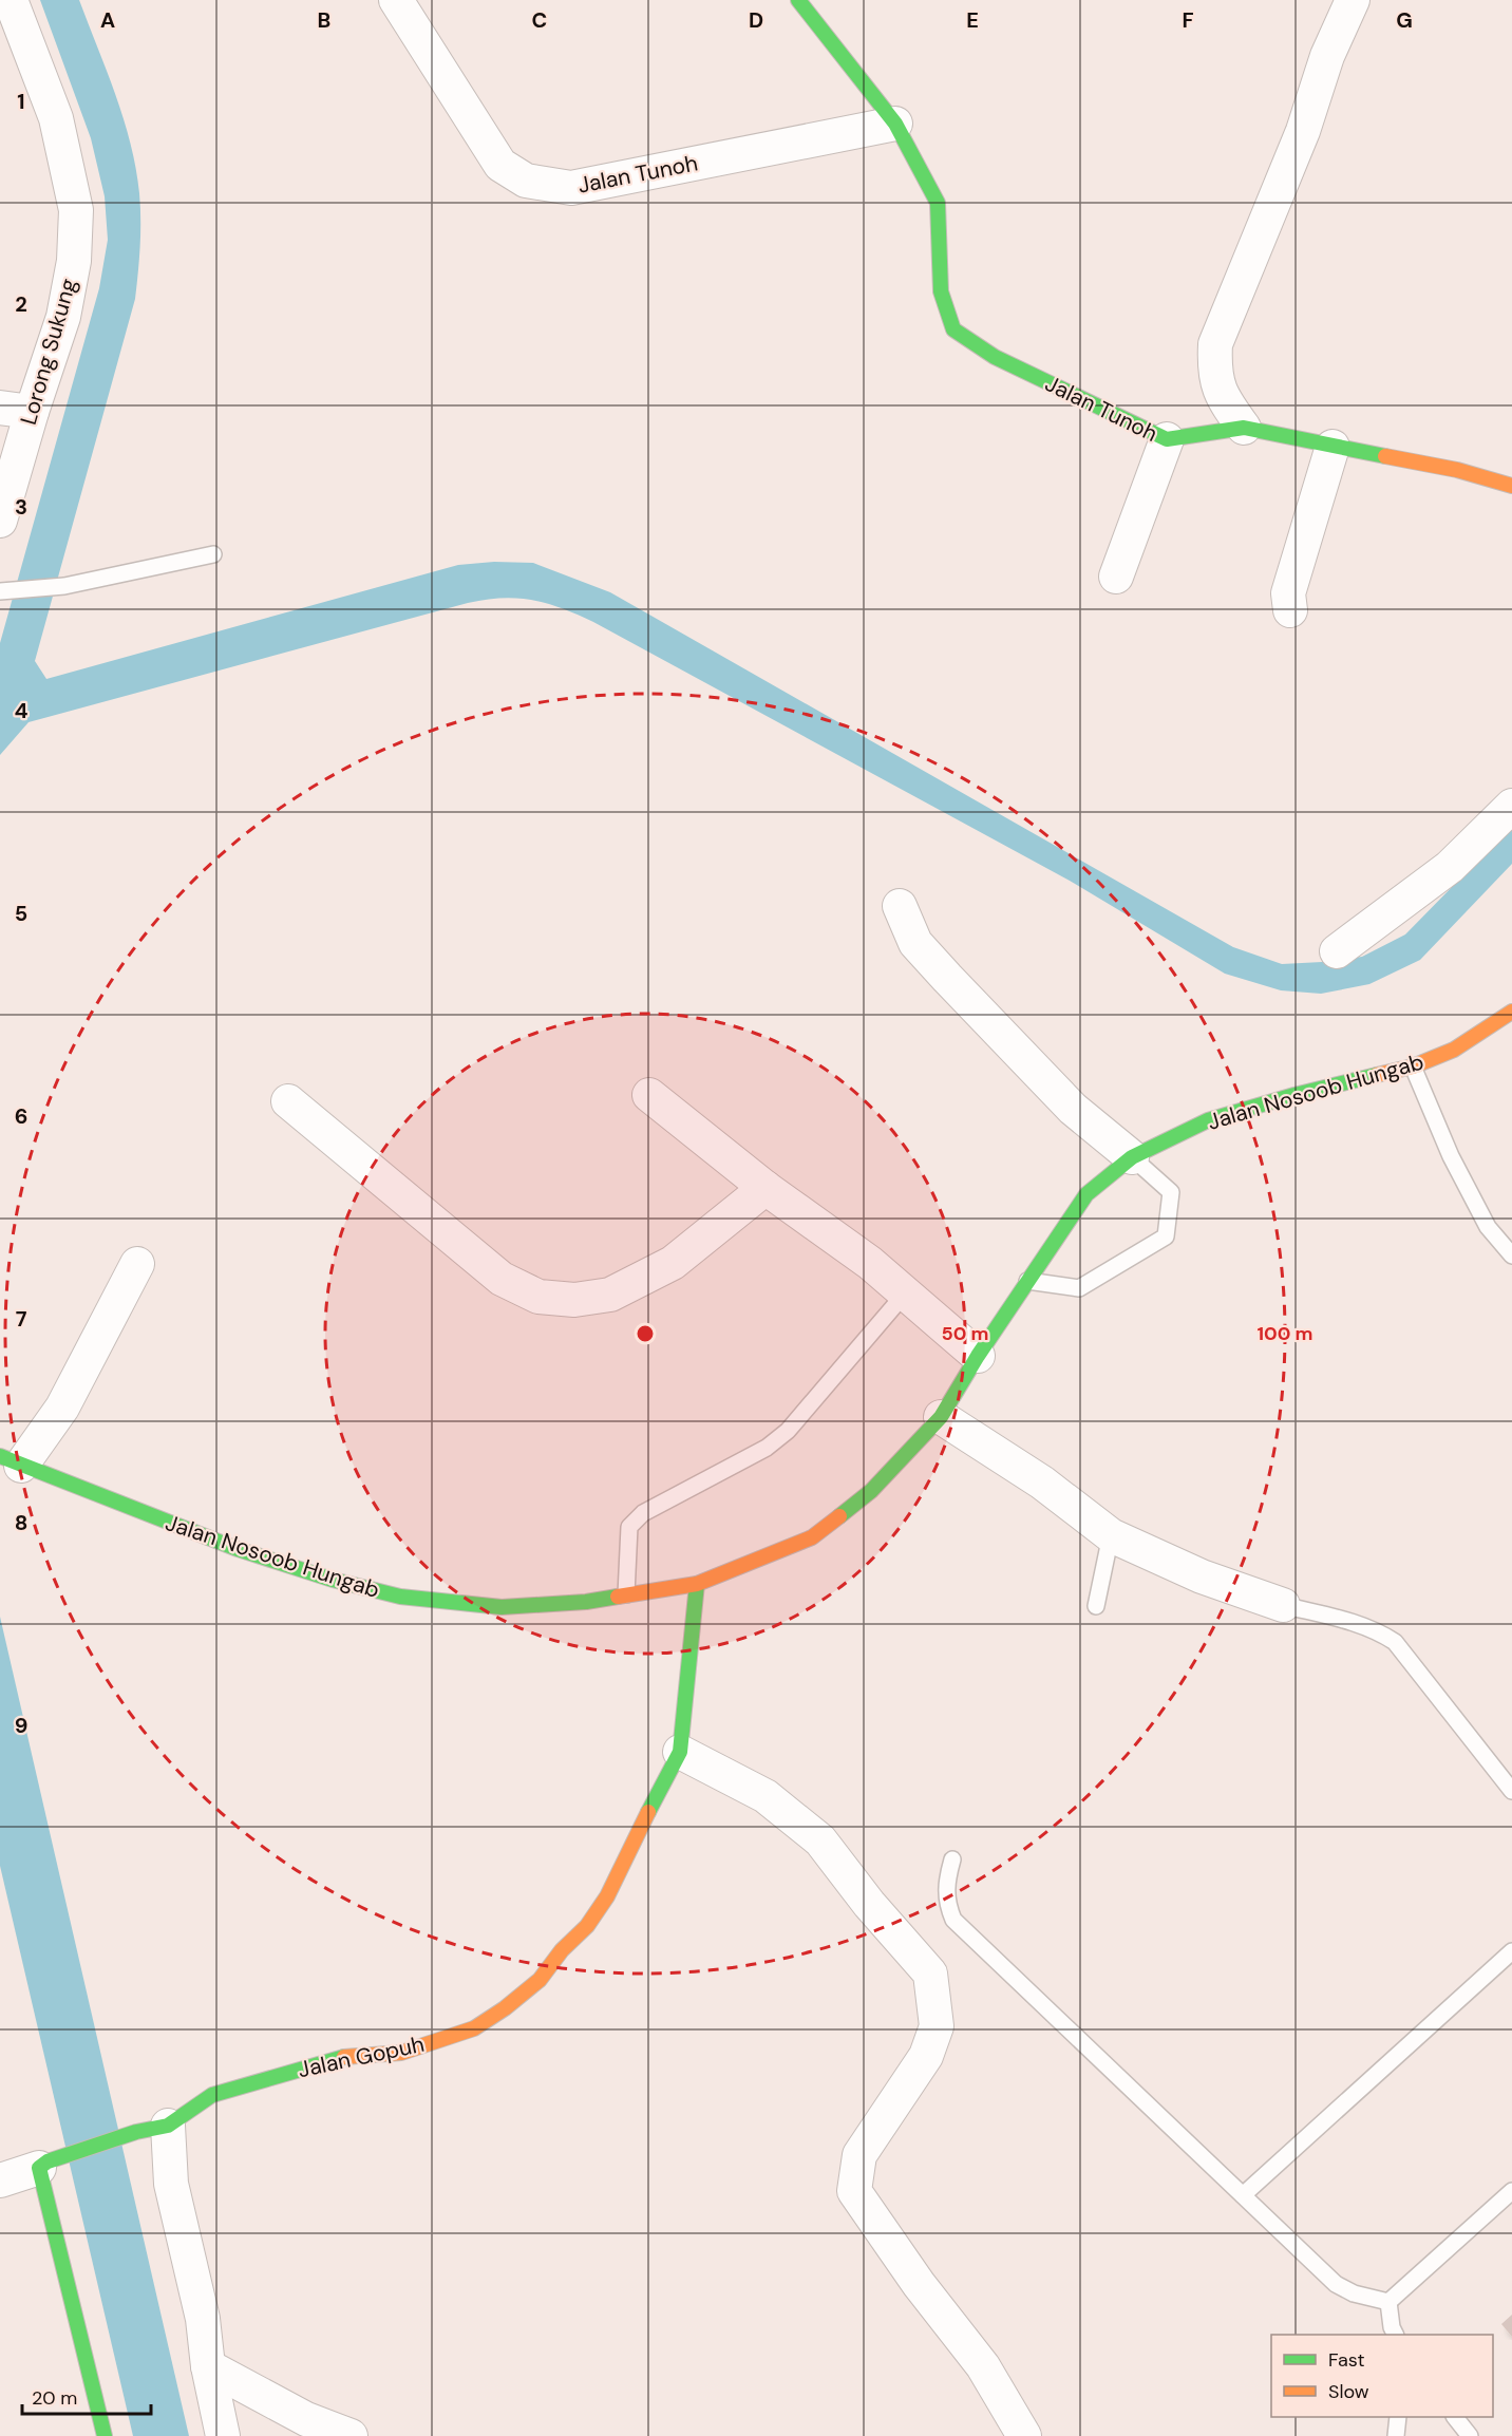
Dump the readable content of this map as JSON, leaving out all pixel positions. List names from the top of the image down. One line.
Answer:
{"streets":{"street":["Jalan Tunoh","Lorong Sukung","Jalan Nosoob Hungab","Jalan Gopuh"]},"crossings":[["Jalan Nosoob Hungab","Jalan Gopuh"]],"legend":["Fast","Slow"],"scale_bar":"20 m","grid":{"columns":["A","B","C","D","E","F","G"],"rows":["1","2","3","4","5","6","7","8","9"]},"rings":["50 m","100 m"]}
